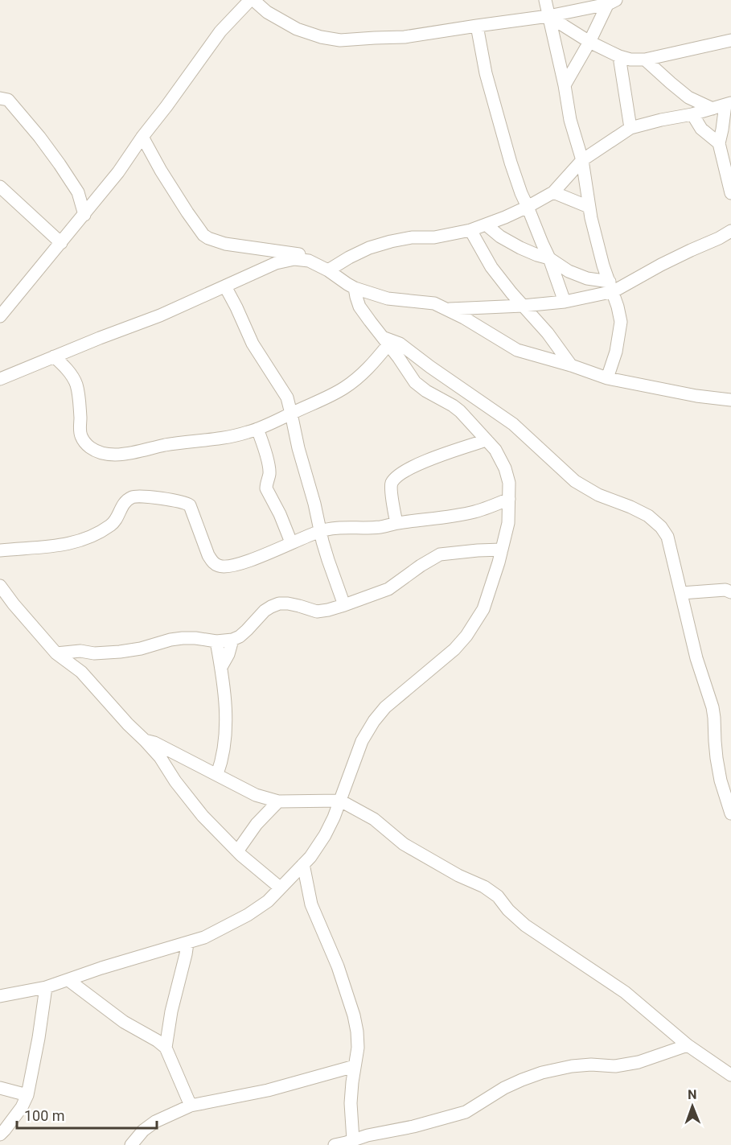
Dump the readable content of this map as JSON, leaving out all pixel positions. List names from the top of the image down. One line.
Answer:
{"scale_bar":"100 m","north":"top"}
